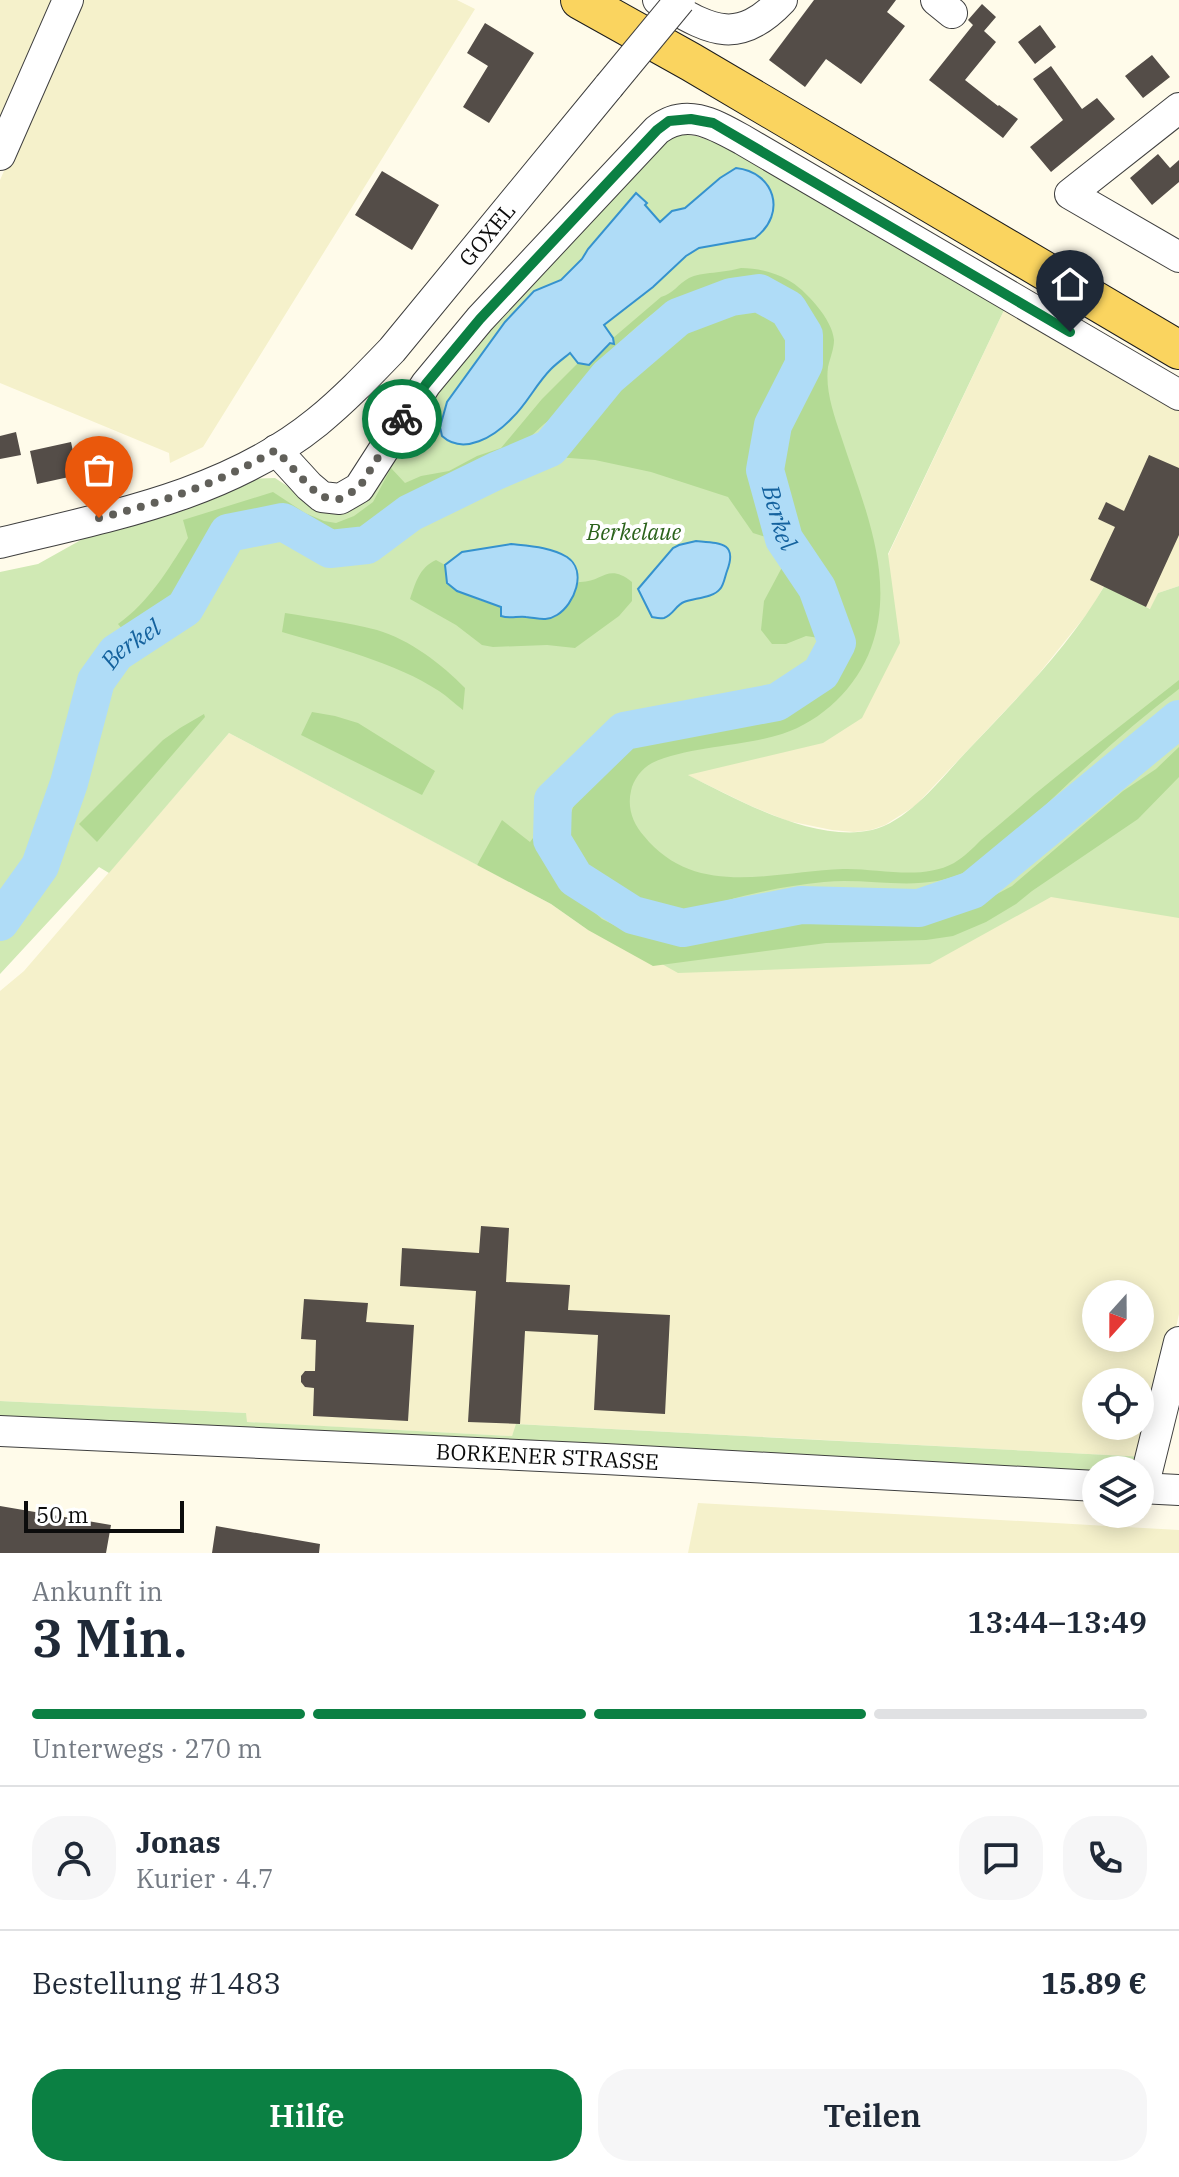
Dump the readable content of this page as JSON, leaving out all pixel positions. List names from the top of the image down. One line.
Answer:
{"streets":{"street":["GOXEL","BORKENER STRASSE"]},"water":["Berkel"],"parks":["Berkelaue"],"scale_bar":"50 m","north":"bottom","page":{"scale":"50 m","heading":["3 Min.","Ankunft in","13:44–13:49"],"panel":["Jonas","Kurier · 4.7","Bestellung #1483","15.89 €"],"bar":"Unterwegs · 270 m","buttons":["Hilfe","Teilen"]}}
